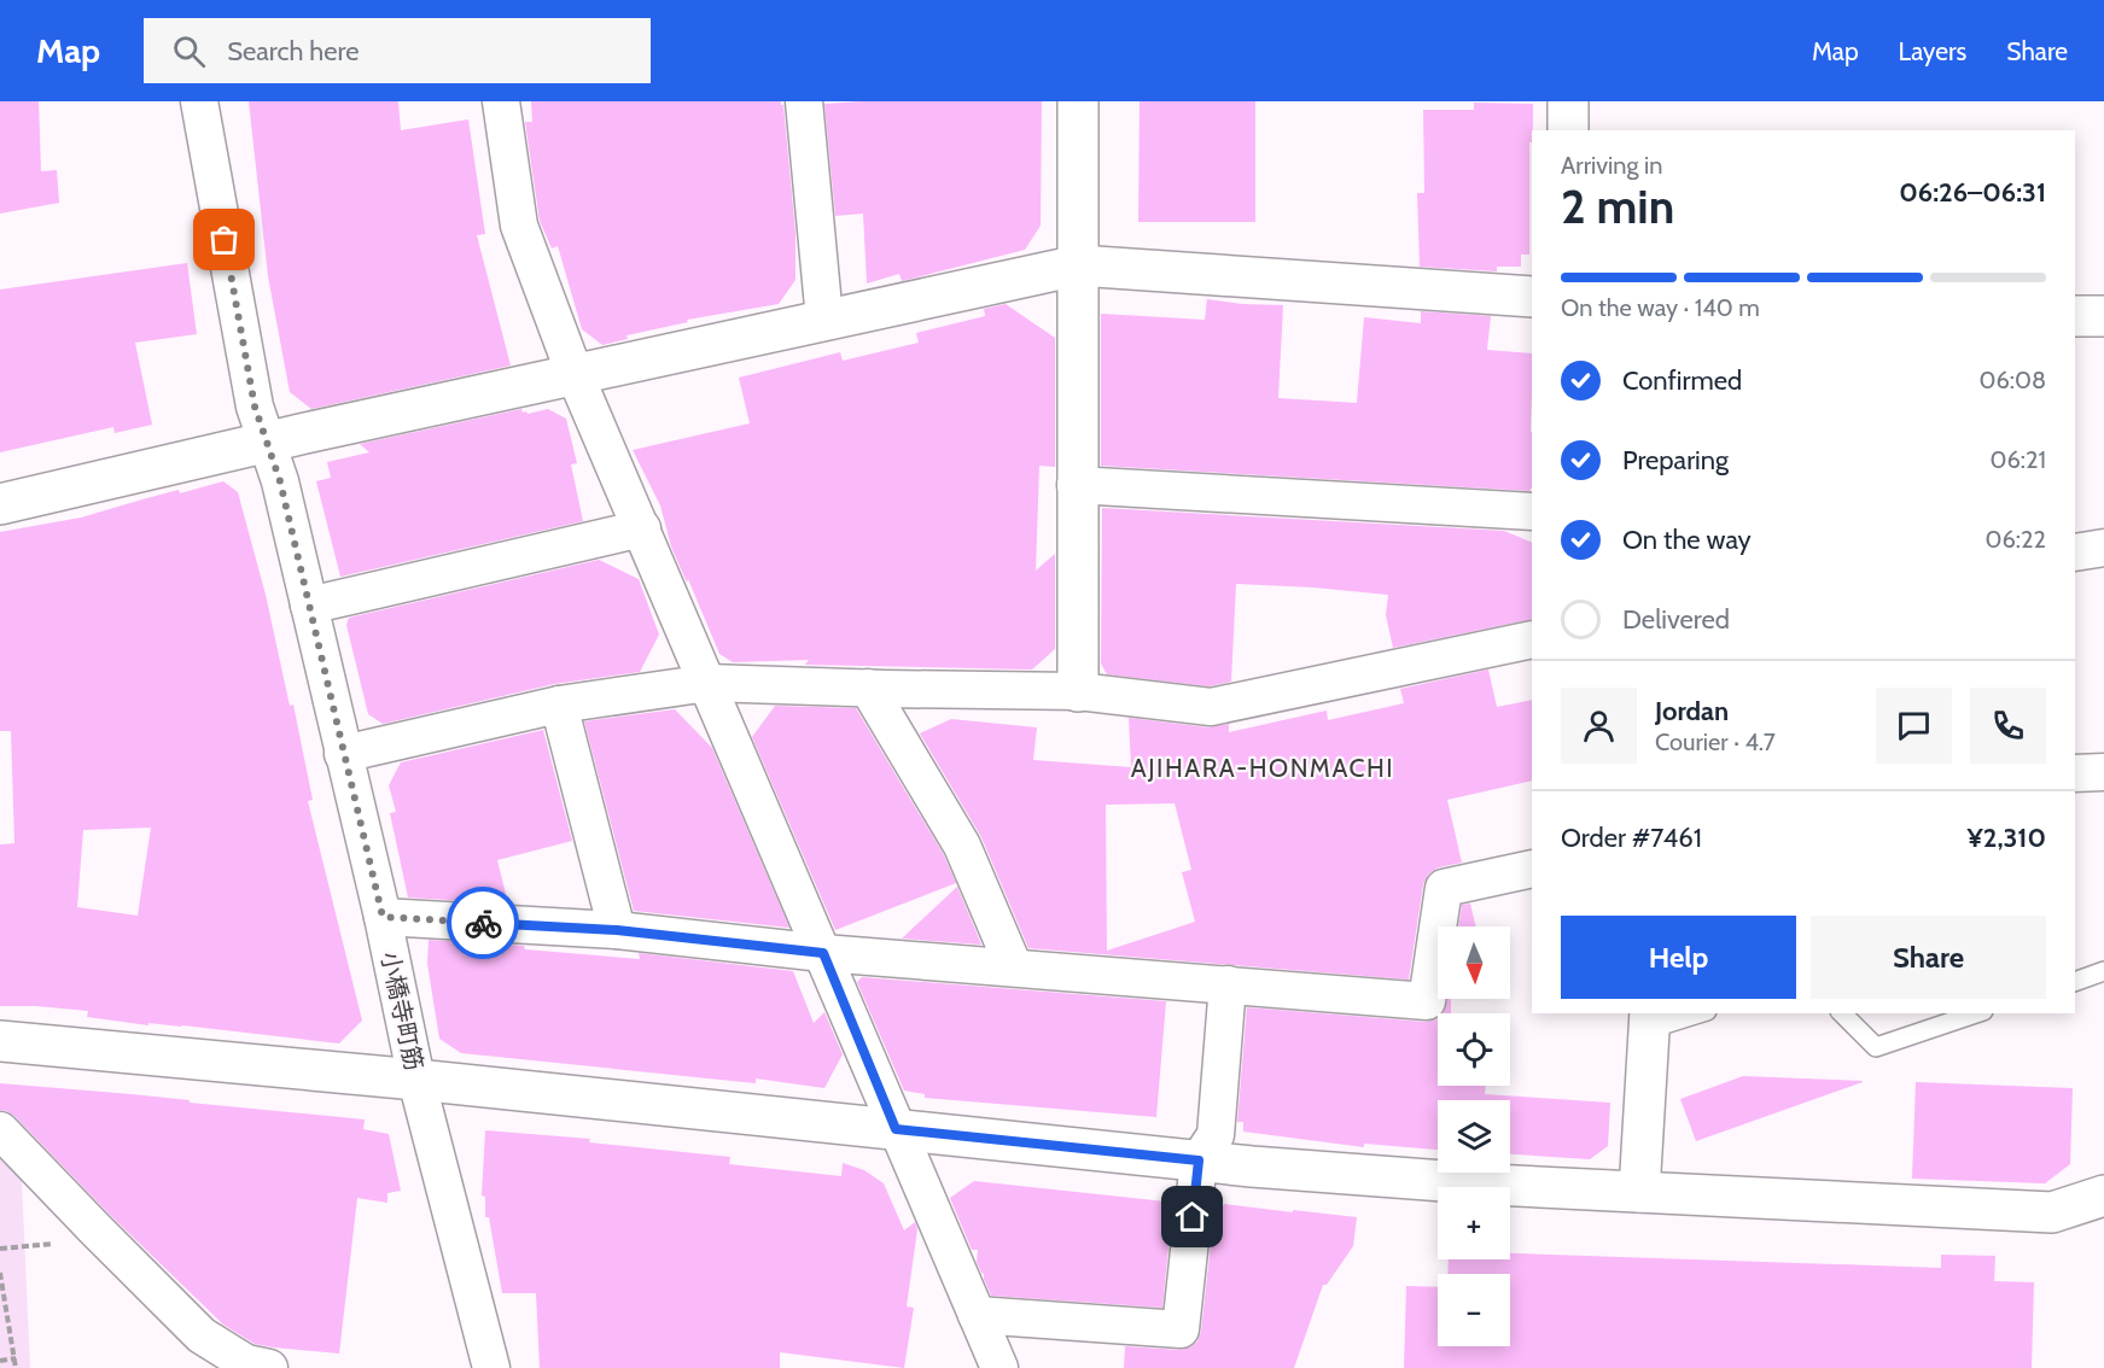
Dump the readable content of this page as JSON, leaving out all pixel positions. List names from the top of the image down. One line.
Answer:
{"streets":{"street":["小橋寺町筋"]},"districts":["AJIHARA-HONMACHI"],"north":"bottom","page":{"header":"Map","search":"Search here","nav":["Map","Layers","Share"],"heading":["2 min","Arriving in","06:26–06:31"],"panel":["Jordan","Courier · 4.7","Order #7461","¥2,310"],"bar":"On the way · 140 m","list":[["Confirmed","06:08"],["Preparing","06:21"],["On the way","06:22"],"Delivered"],"buttons":["Help","Share"],"map_buttons":["+","−"]}}
